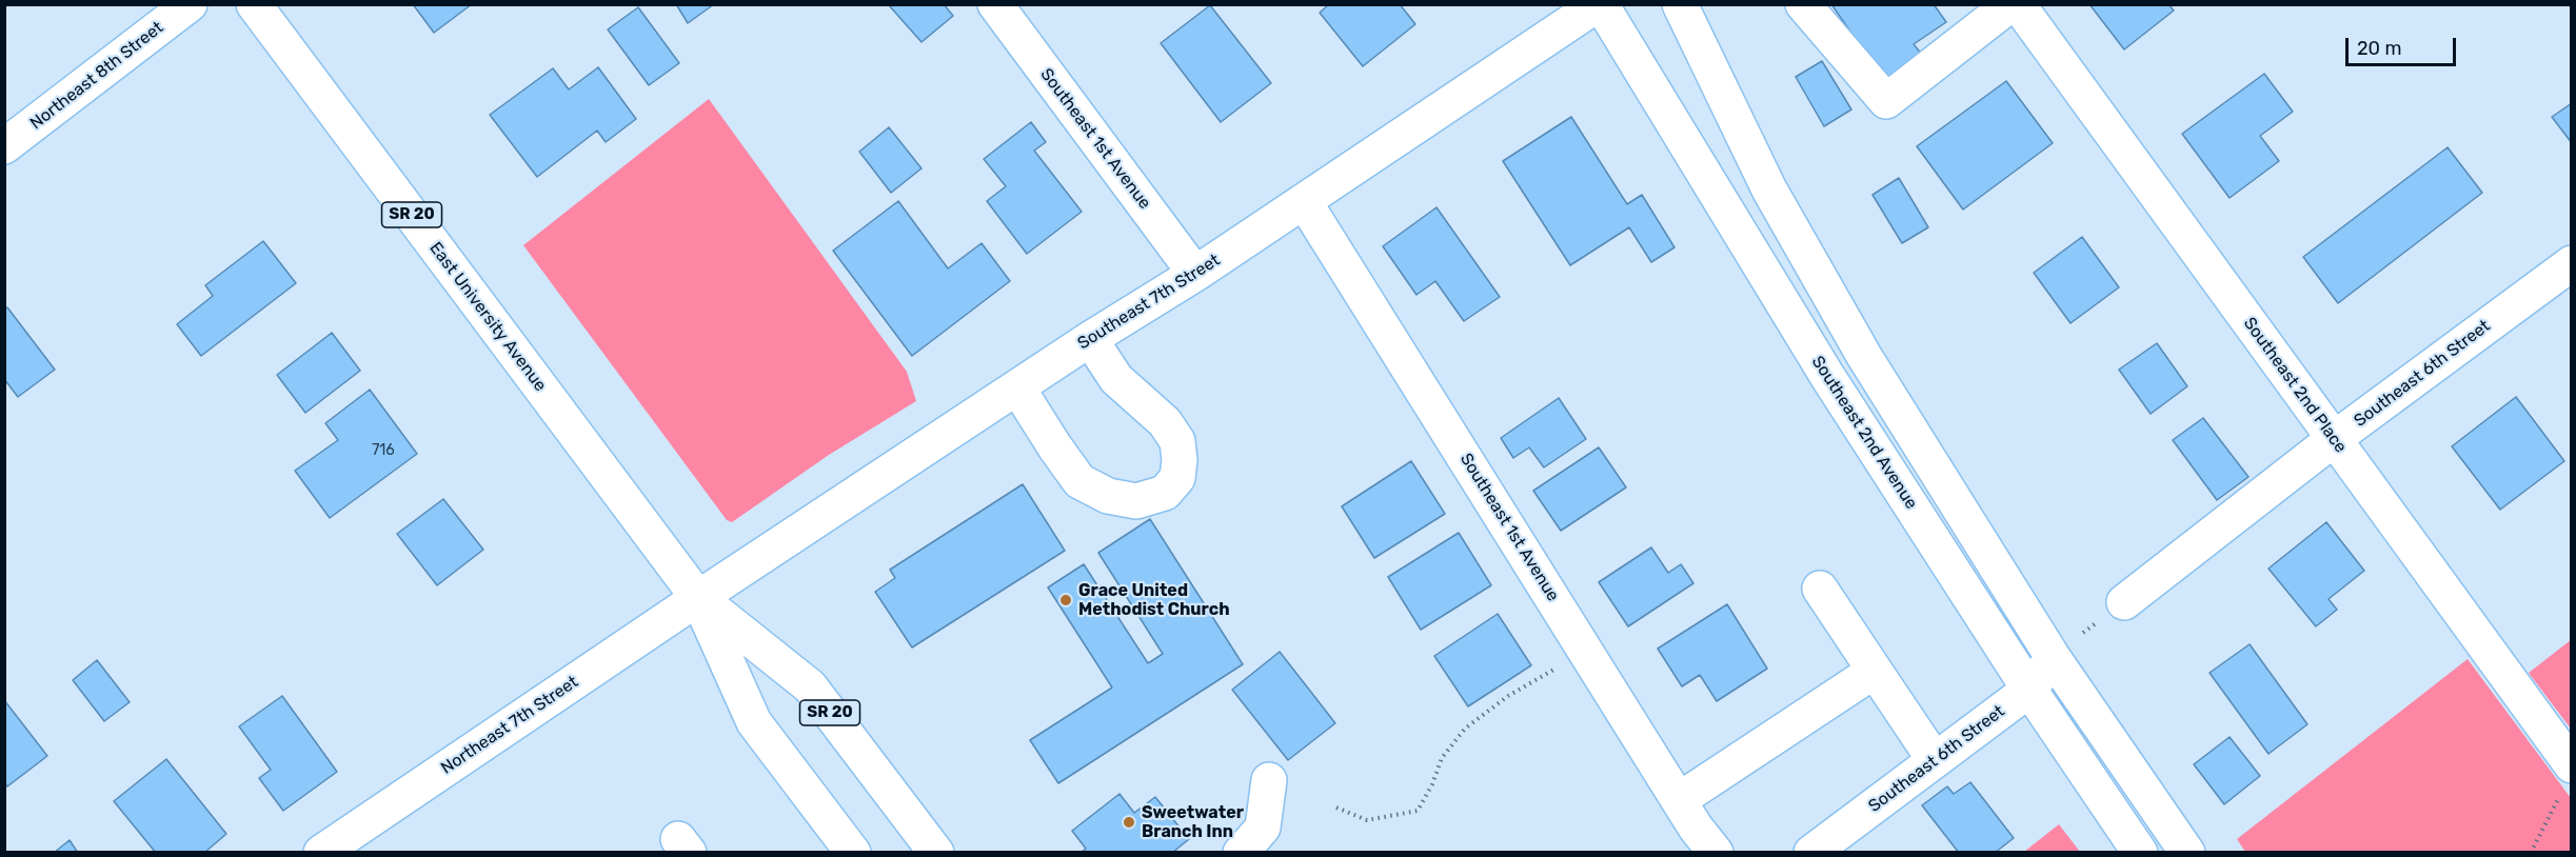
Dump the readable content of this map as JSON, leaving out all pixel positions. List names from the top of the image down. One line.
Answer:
{"streets":{"street":["Northeast 8th Street","Southeast 1st Avenue","SR 20","Southeast 7th Street","East University Avenue","Southeast 6th Street","Southeast 2nd Place","Southeast 2nd Avenue","Northeast 7th Street"]},"crossings":[["Southeast 1st Avenue","Southeast 7th Street"],["Southeast 7th Street","East University Avenue"],["Southeast 7th Street","Southeast 2nd Avenue"],["Southeast 7th Street","Northeast 7th Street"],["East University Avenue","Northeast 7th Street"],["Southeast 6th Street","Southeast 2nd Place"],["Southeast 6th Street","Southeast 2nd Avenue"]],"places":["Grace United Methodist Church","Sweetwater Branch Inn"],"house_numbers":["716"],"scale_bar":"20 m"}
